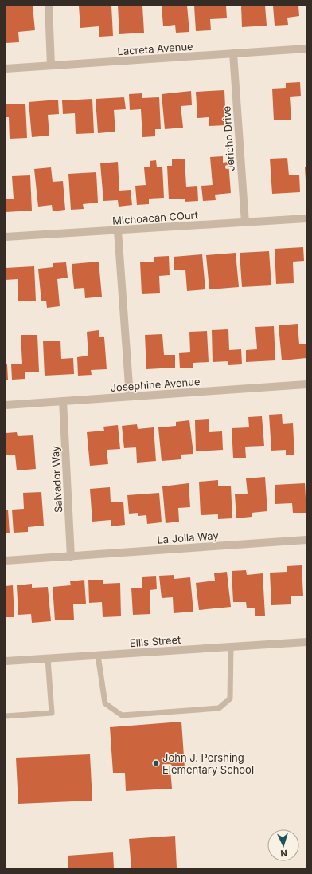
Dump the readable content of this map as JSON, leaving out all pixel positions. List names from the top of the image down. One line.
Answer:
{"streets":{"street":["Lacreta Avenue","Jericho Drive","Michoacan COurt","Josephine Avenue","Salvador Way","La Jolla Way","Ellis Street"]},"crossings":[["Lacreta Avenue","Jericho Drive"],["Jericho Drive","Michoacan COurt"],["Josephine Avenue","Salvador Way"],["Salvador Way","La Jolla Way"]],"places":["John J. Pershing Elementary School"],"north":"bottom"}
